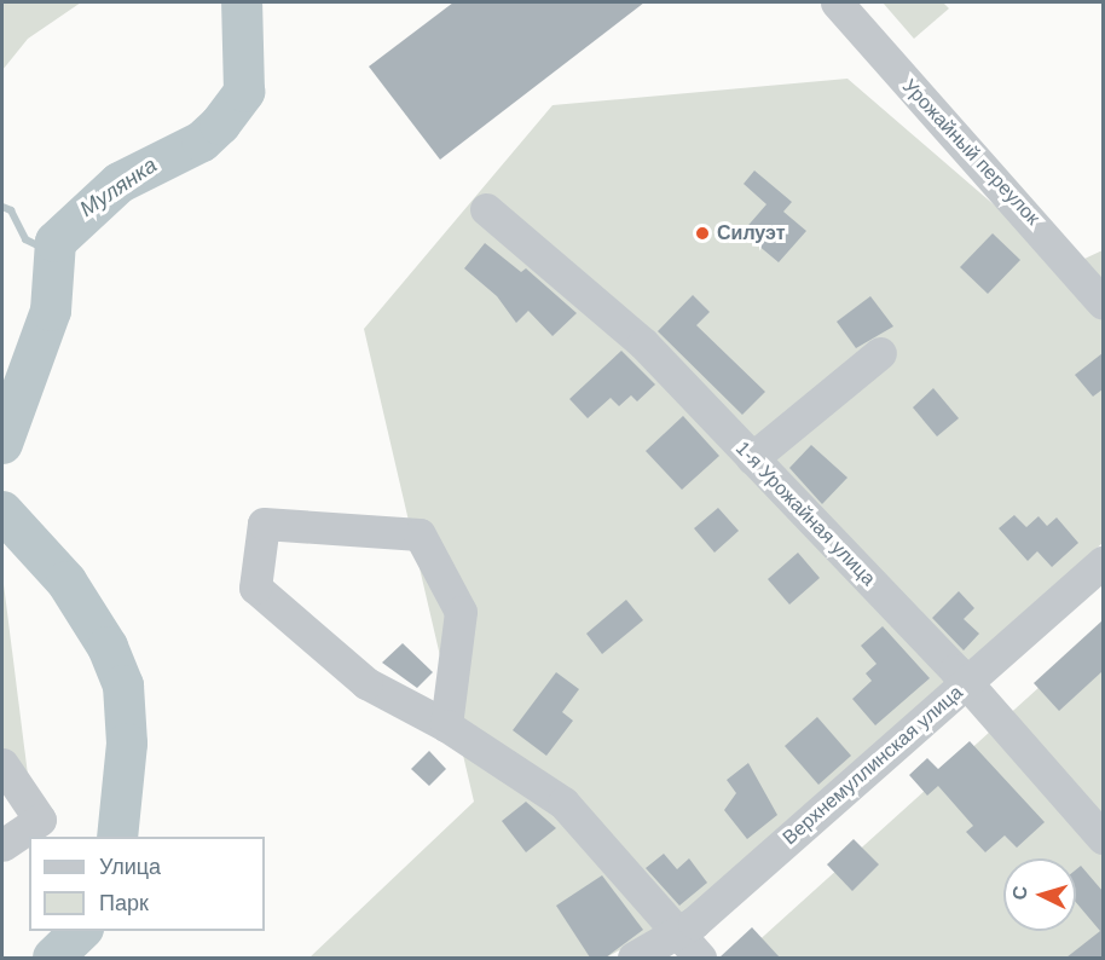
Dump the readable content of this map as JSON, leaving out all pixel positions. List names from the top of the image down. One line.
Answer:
{"streets":{"street":["Урожайный переулок","1-я Урожайная улица","Верхнемуллинская улица"]},"crossings":[["1-я Урожайная улица","Верхнемуллинская улица"]],"water":["Мулянка"],"places":["Силуэт"],"legend":["Улица","Парк"],"north":"left"}
